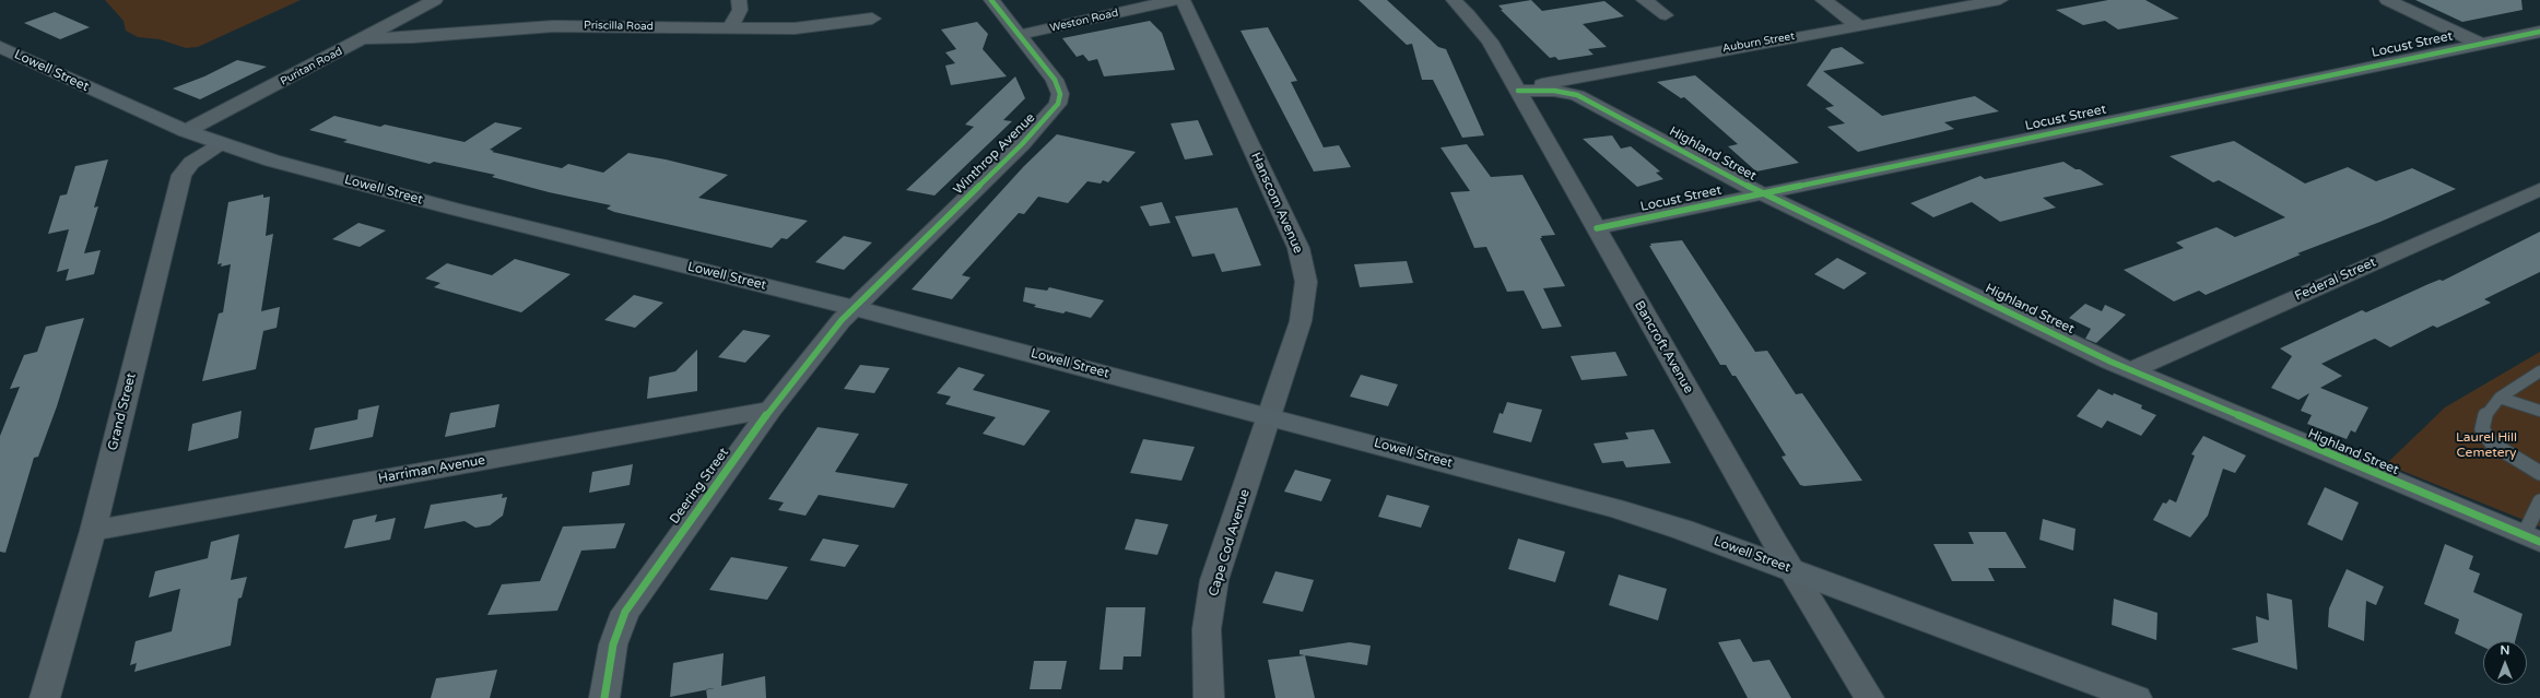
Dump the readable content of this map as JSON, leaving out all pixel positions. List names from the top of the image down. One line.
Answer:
{"streets":{"main road":["Lowell Street"],"street":["Weston Road","Priscilla Road","Auburn Street","Locust Street","Puritan Road","Winthrop Avenue","Highland Street","Hanscom Avenue","Federal Street","Bancroft Avenue","Grand Street","Harriman Avenue","Deering Street","Cape Cod Avenue"]},"crossings":[["Weston Road","Winthrop Avenue"],["Priscilla Road","Puritan Road"],["Auburn Street","Highland Street"],["Auburn Street","Bancroft Avenue"],["Locust Street","Highland Street"],["Locust Street","Bancroft Avenue"],["Puritan Road","Lowell Street"],["Lowell Street","Winthrop Avenue"],["Lowell Street","Hanscom Avenue"],["Lowell Street","Bancroft Avenue"],["Lowell Street","Grand Street"],["Lowell Street","Deering Street"],["Lowell Street","Cape Cod Avenue"],["Winthrop Avenue","Deering Street"],["Highland Street","Federal Street"],["Highland Street","Bancroft Avenue"],["Hanscom Avenue","Cape Cod Avenue"],["Grand Street","Harriman Avenue"],["Harriman Avenue","Deering Street"]],"parks":["Laurel Hill Cemetery"],"north":"top"}
